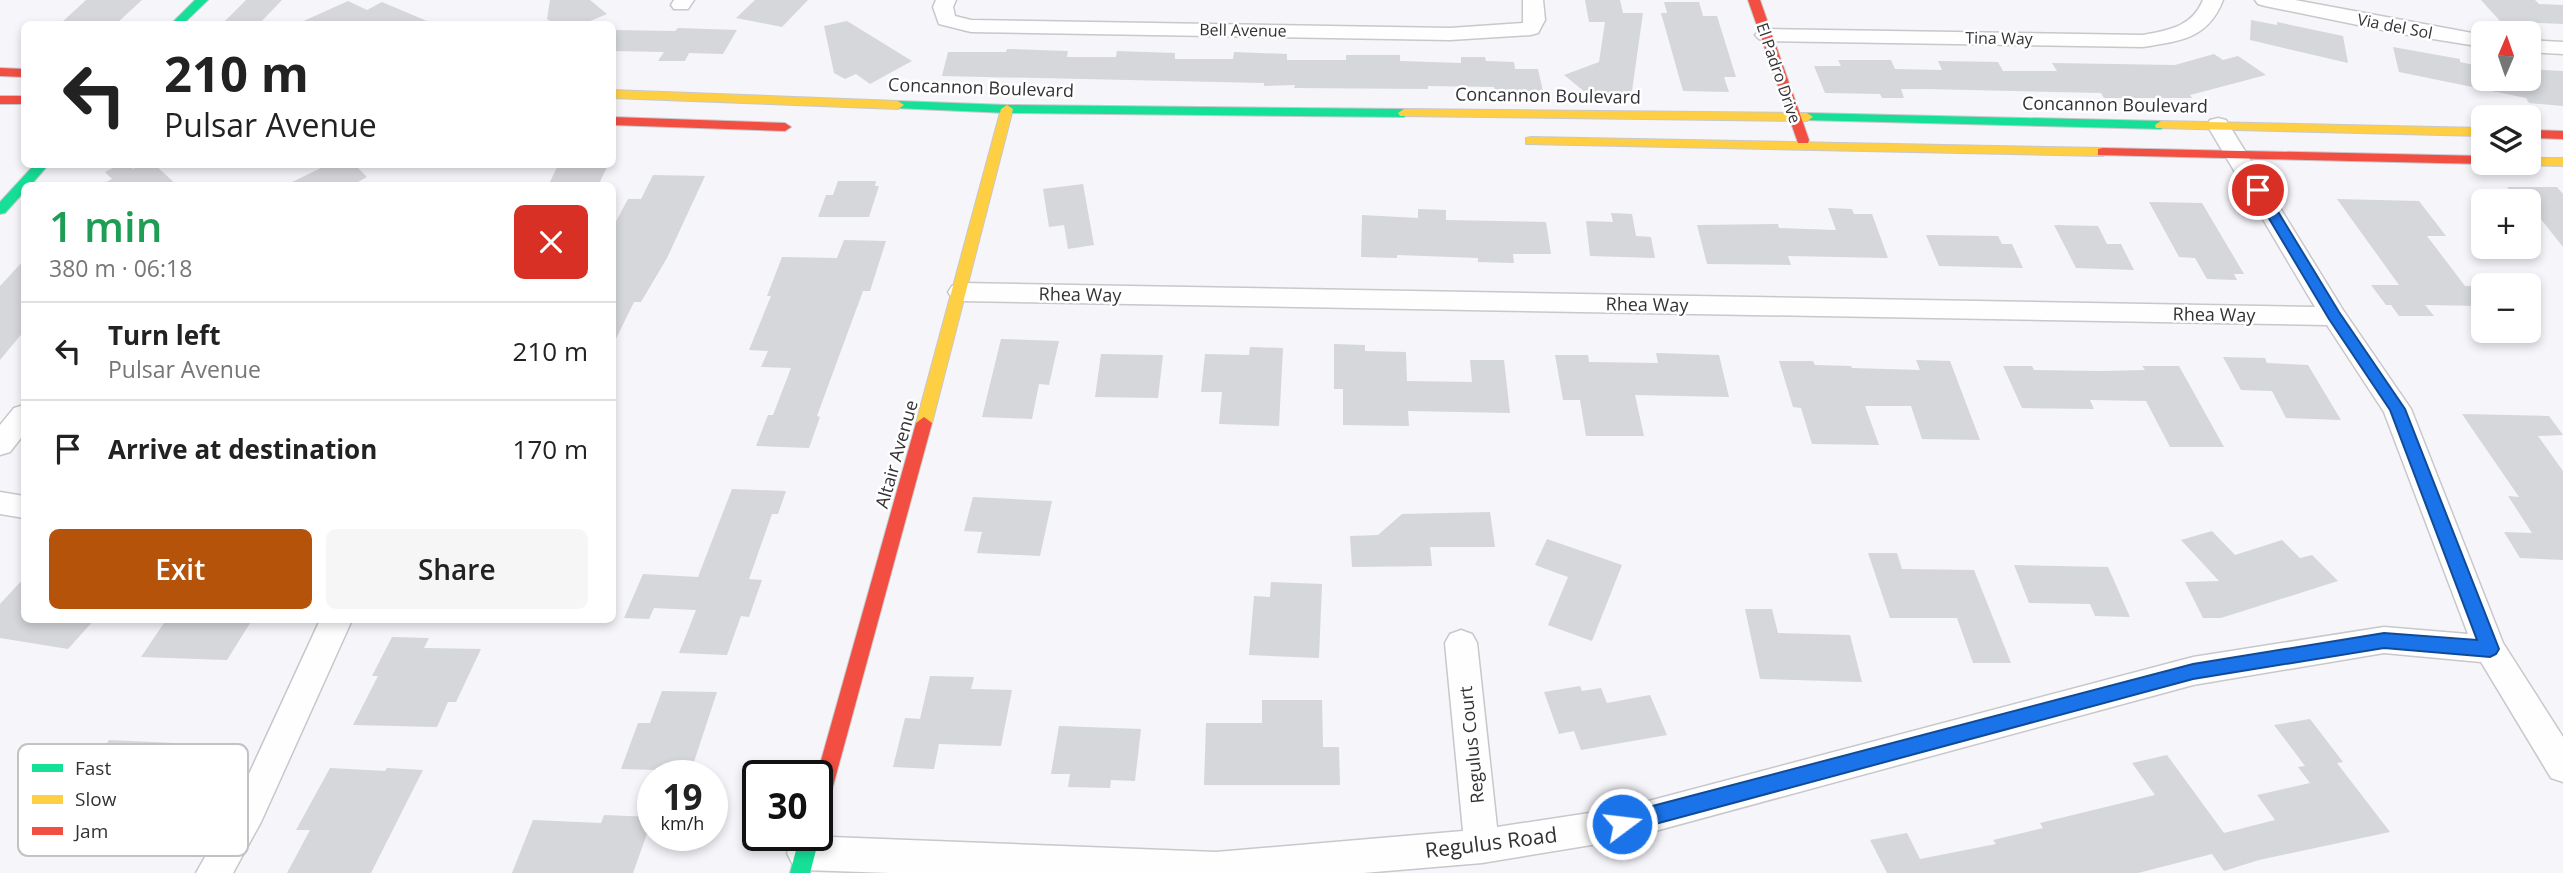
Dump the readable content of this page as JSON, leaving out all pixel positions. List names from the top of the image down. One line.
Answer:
{"streets":{"main road":["El Padro Drive","Concannon Boulevard","Altair Avenue"],"street":["Via del Sol","Bell Avenue","Tina Way","Rhea Way","Regulus Court","Regulus Road"]},"crossings":[["Tina Way","El Padro Drive"],["El Padro Drive","Concannon Boulevard"],["Concannon Boulevard","Altair Avenue"],["Rhea Way","Altair Avenue"],["Regulus Court","Regulus Road"]],"legend":["Fast","Slow","Jam"],"north":"top","page":{"map_buttons":["+","−"],"turn":["210 m","Pulsar Avenue"],"heading":["1 min","380 m · 06:18"],"list":[{"name":"Turn left","note":"Pulsar Avenue","value":"210 m"},{"name":"Arrive at destination","value":"170 m"}],"buttons":["Exit","Share"],"speed":"19 km/h","limit":"30"}}
